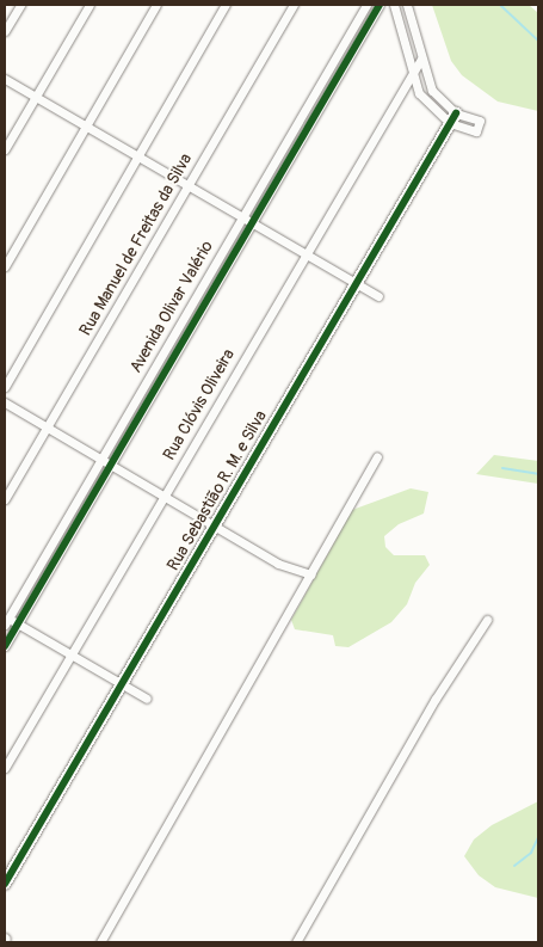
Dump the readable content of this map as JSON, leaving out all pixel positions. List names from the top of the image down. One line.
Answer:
{"streets":{"street":["Rua Manuel de Freitas da Silva","Avenida Olivar Valério","Rua Clóvis Oliveira","Rua Sebastião R. M. e Silva"]}}
